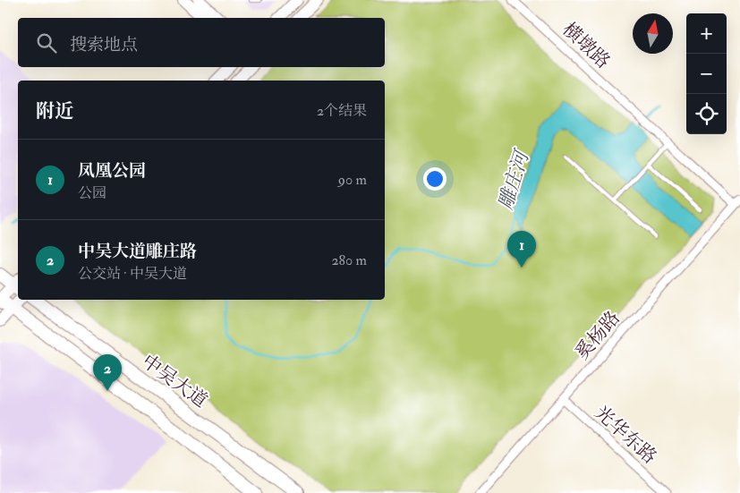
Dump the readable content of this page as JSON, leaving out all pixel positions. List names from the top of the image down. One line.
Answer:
{"streets":{"main road":["中吴大道"],"street":["横墩路","奚杨路","光华东路"]},"crossings":[["奚杨路","光华东路"]],"water":["雕庄河"],"north":"top","page":{"map_buttons":["+","−"],"search":"搜索地点","heading":["附近","2个结果"],"list":[{"mark":"1","name":"凤凰公园","note":"公园","value":"90 m"},{"mark":"2","name":"中吴大道雕庄路","note":"公交站 · 中吴大道","value":"280 m"}],"pins":["1","2"]}}
